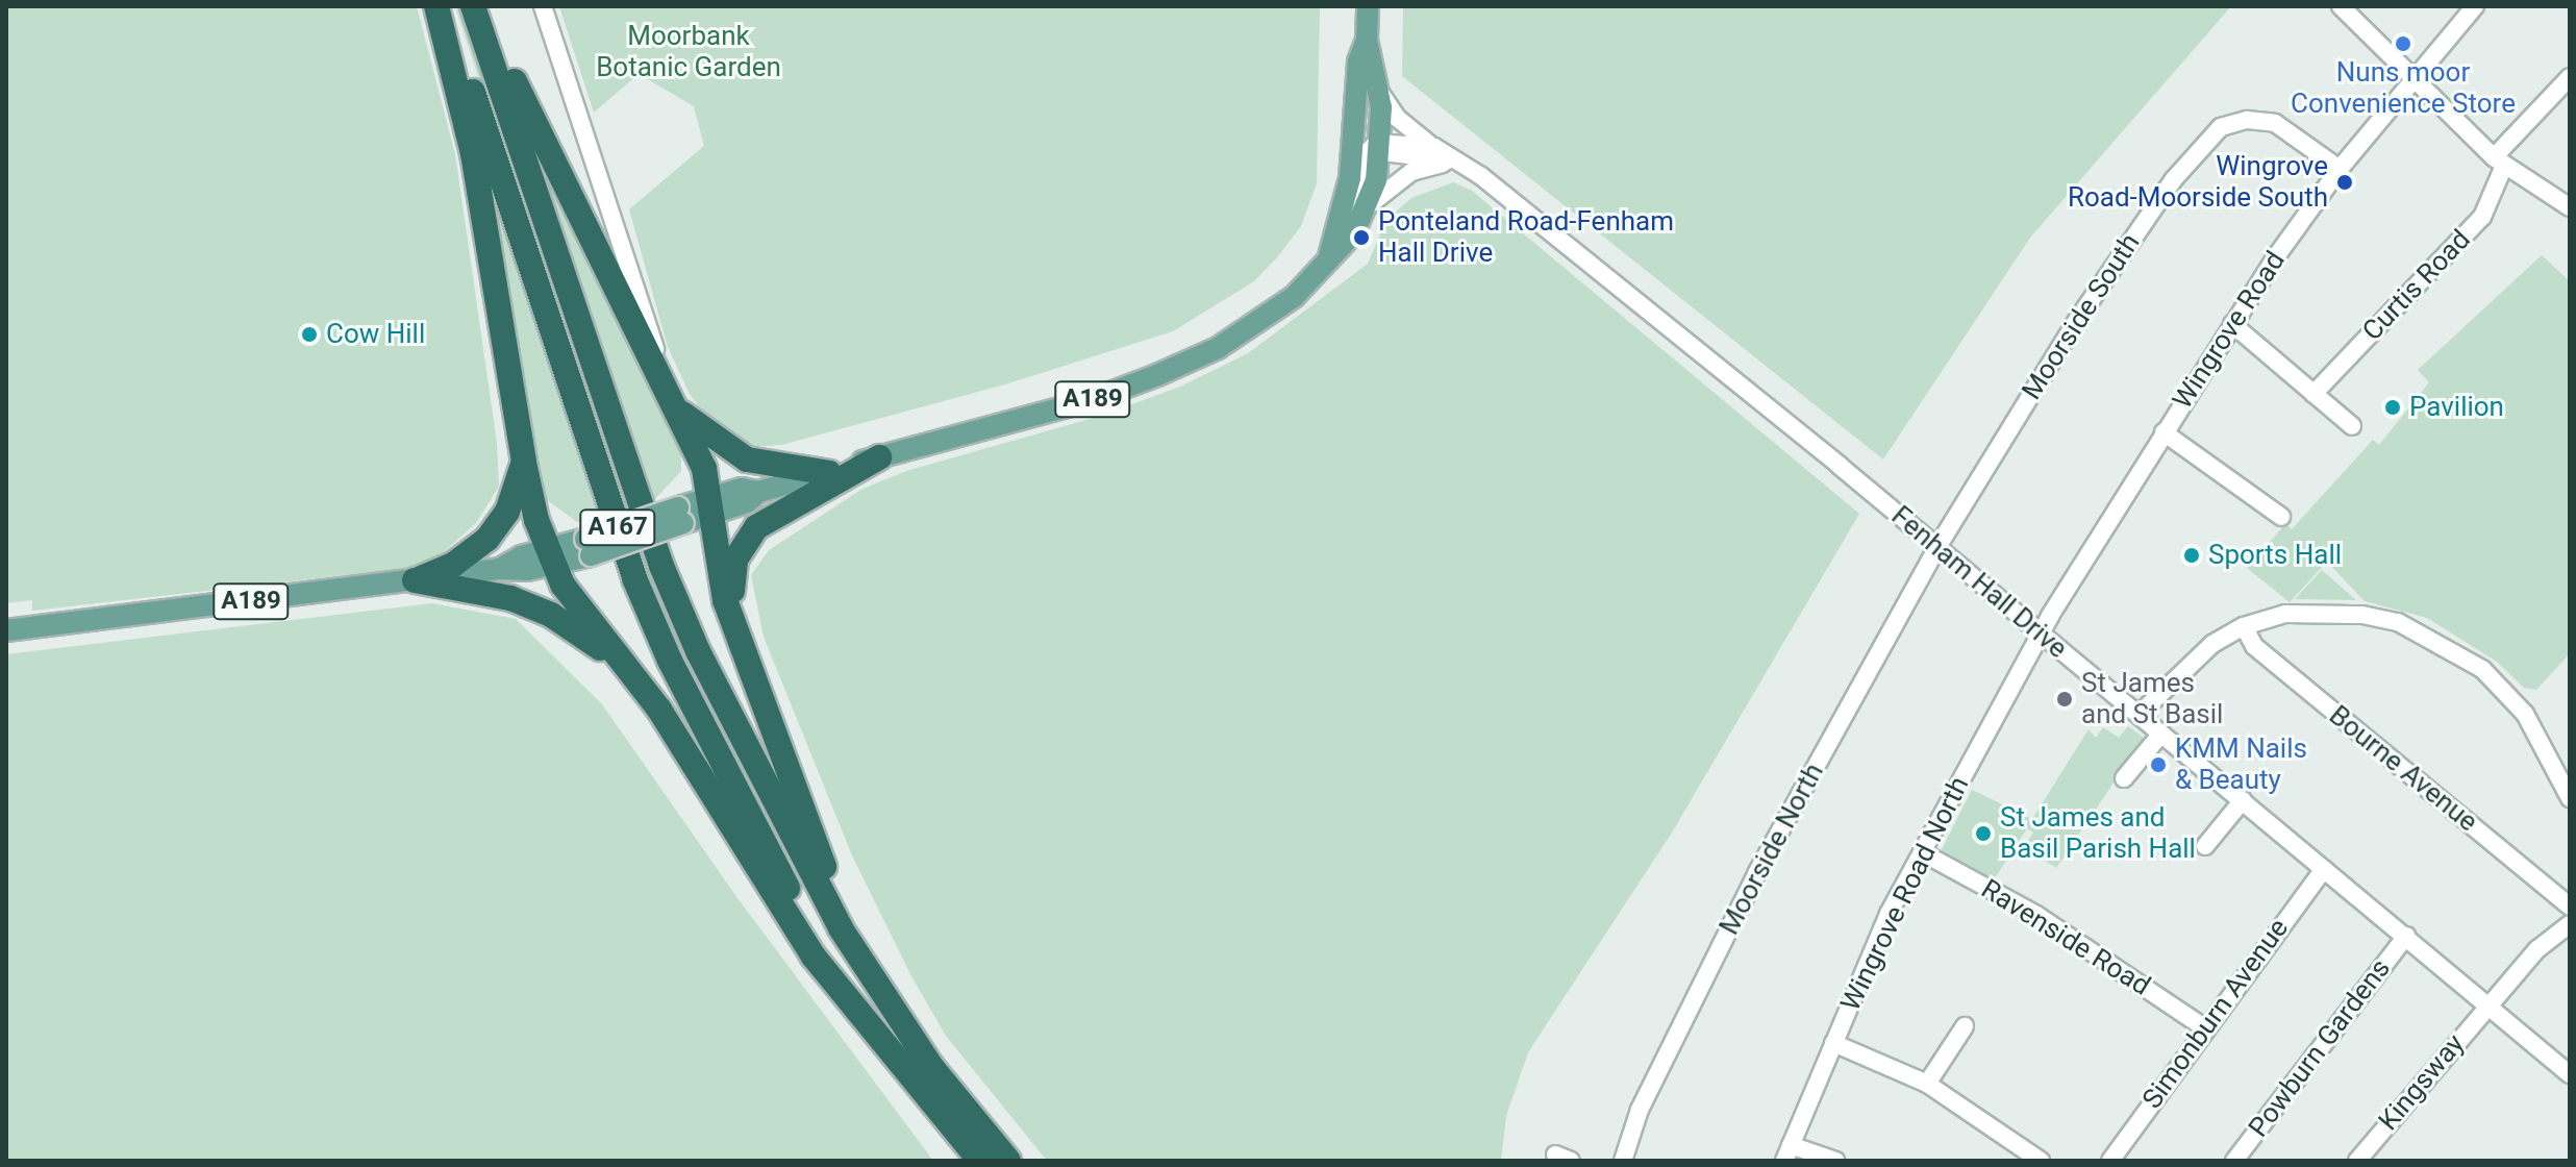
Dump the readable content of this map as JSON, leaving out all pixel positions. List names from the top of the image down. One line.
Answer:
{"streets":{"highway":["A167"],"main road":["A189"],"street":["Curtis Road","Moorside South","Wingrove Road","Fenham Hall Drive","Bourne Avenue","Moorside North","Wingrove Road North","Ravenside Road","Simonburn Avenue","Powburn Gardens","Kingsway"]},"crossings":[["Moorside South","Wingrove Road"],["Moorside South","Fenham Hall Drive"],["Moorside South","Moorside North"],["Wingrove Road","Fenham Hall Drive"],["Wingrove Road","Wingrove Road North"],["A189","Fenham Hall Drive"],["Fenham Hall Drive","Moorside North"],["Fenham Hall Drive","Wingrove Road North"],["Fenham Hall Drive","Simonburn Avenue"],["Fenham Hall Drive","Powburn Gardens"],["Fenham Hall Drive","Kingsway"],["Wingrove Road North","Ravenside Road"],["Ravenside Road","Simonburn Avenue"]],"parks":["Moorbank Botanic Garden"],"places":["Nuns moor Convenience Store","Wingrove Road-Moorside South","Ponteland Road-Fenham Hall Drive","Cow Hill","Pavilion","Sports Hall","St James and St Basil","KMM Nails & Beauty","St James and Basil Parish Hall"]}
